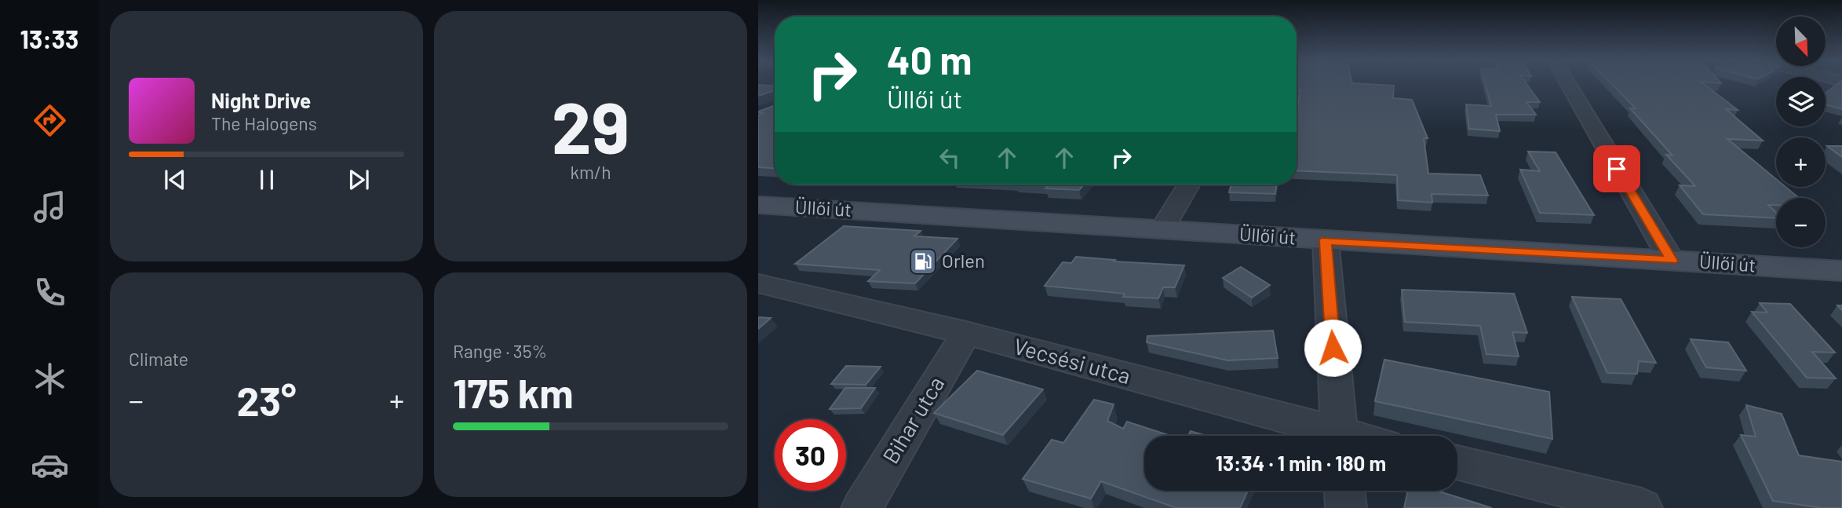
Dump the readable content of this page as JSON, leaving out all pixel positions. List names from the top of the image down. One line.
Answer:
{"streets":{"main road":["Üllői út"],"street":["Vecsési utca","Bihar utca"]},"crossings":[["Vecsési utca","Bihar utca"]],"places":{"fuel station":["Orlen"]},"north":"bottom right","page":{"tabs":"13:33","tile":[["29","km/h"],"Climate",["Range · 35%","175 km"]],"map_buttons":["+","−"],"turn":["40 m","Üllői út"],"song":["Night Drive","The Halogens"],"heat":["−","23°","+"],"limit":"30","trip":"13:34 · 1 min · 180 m"}}
